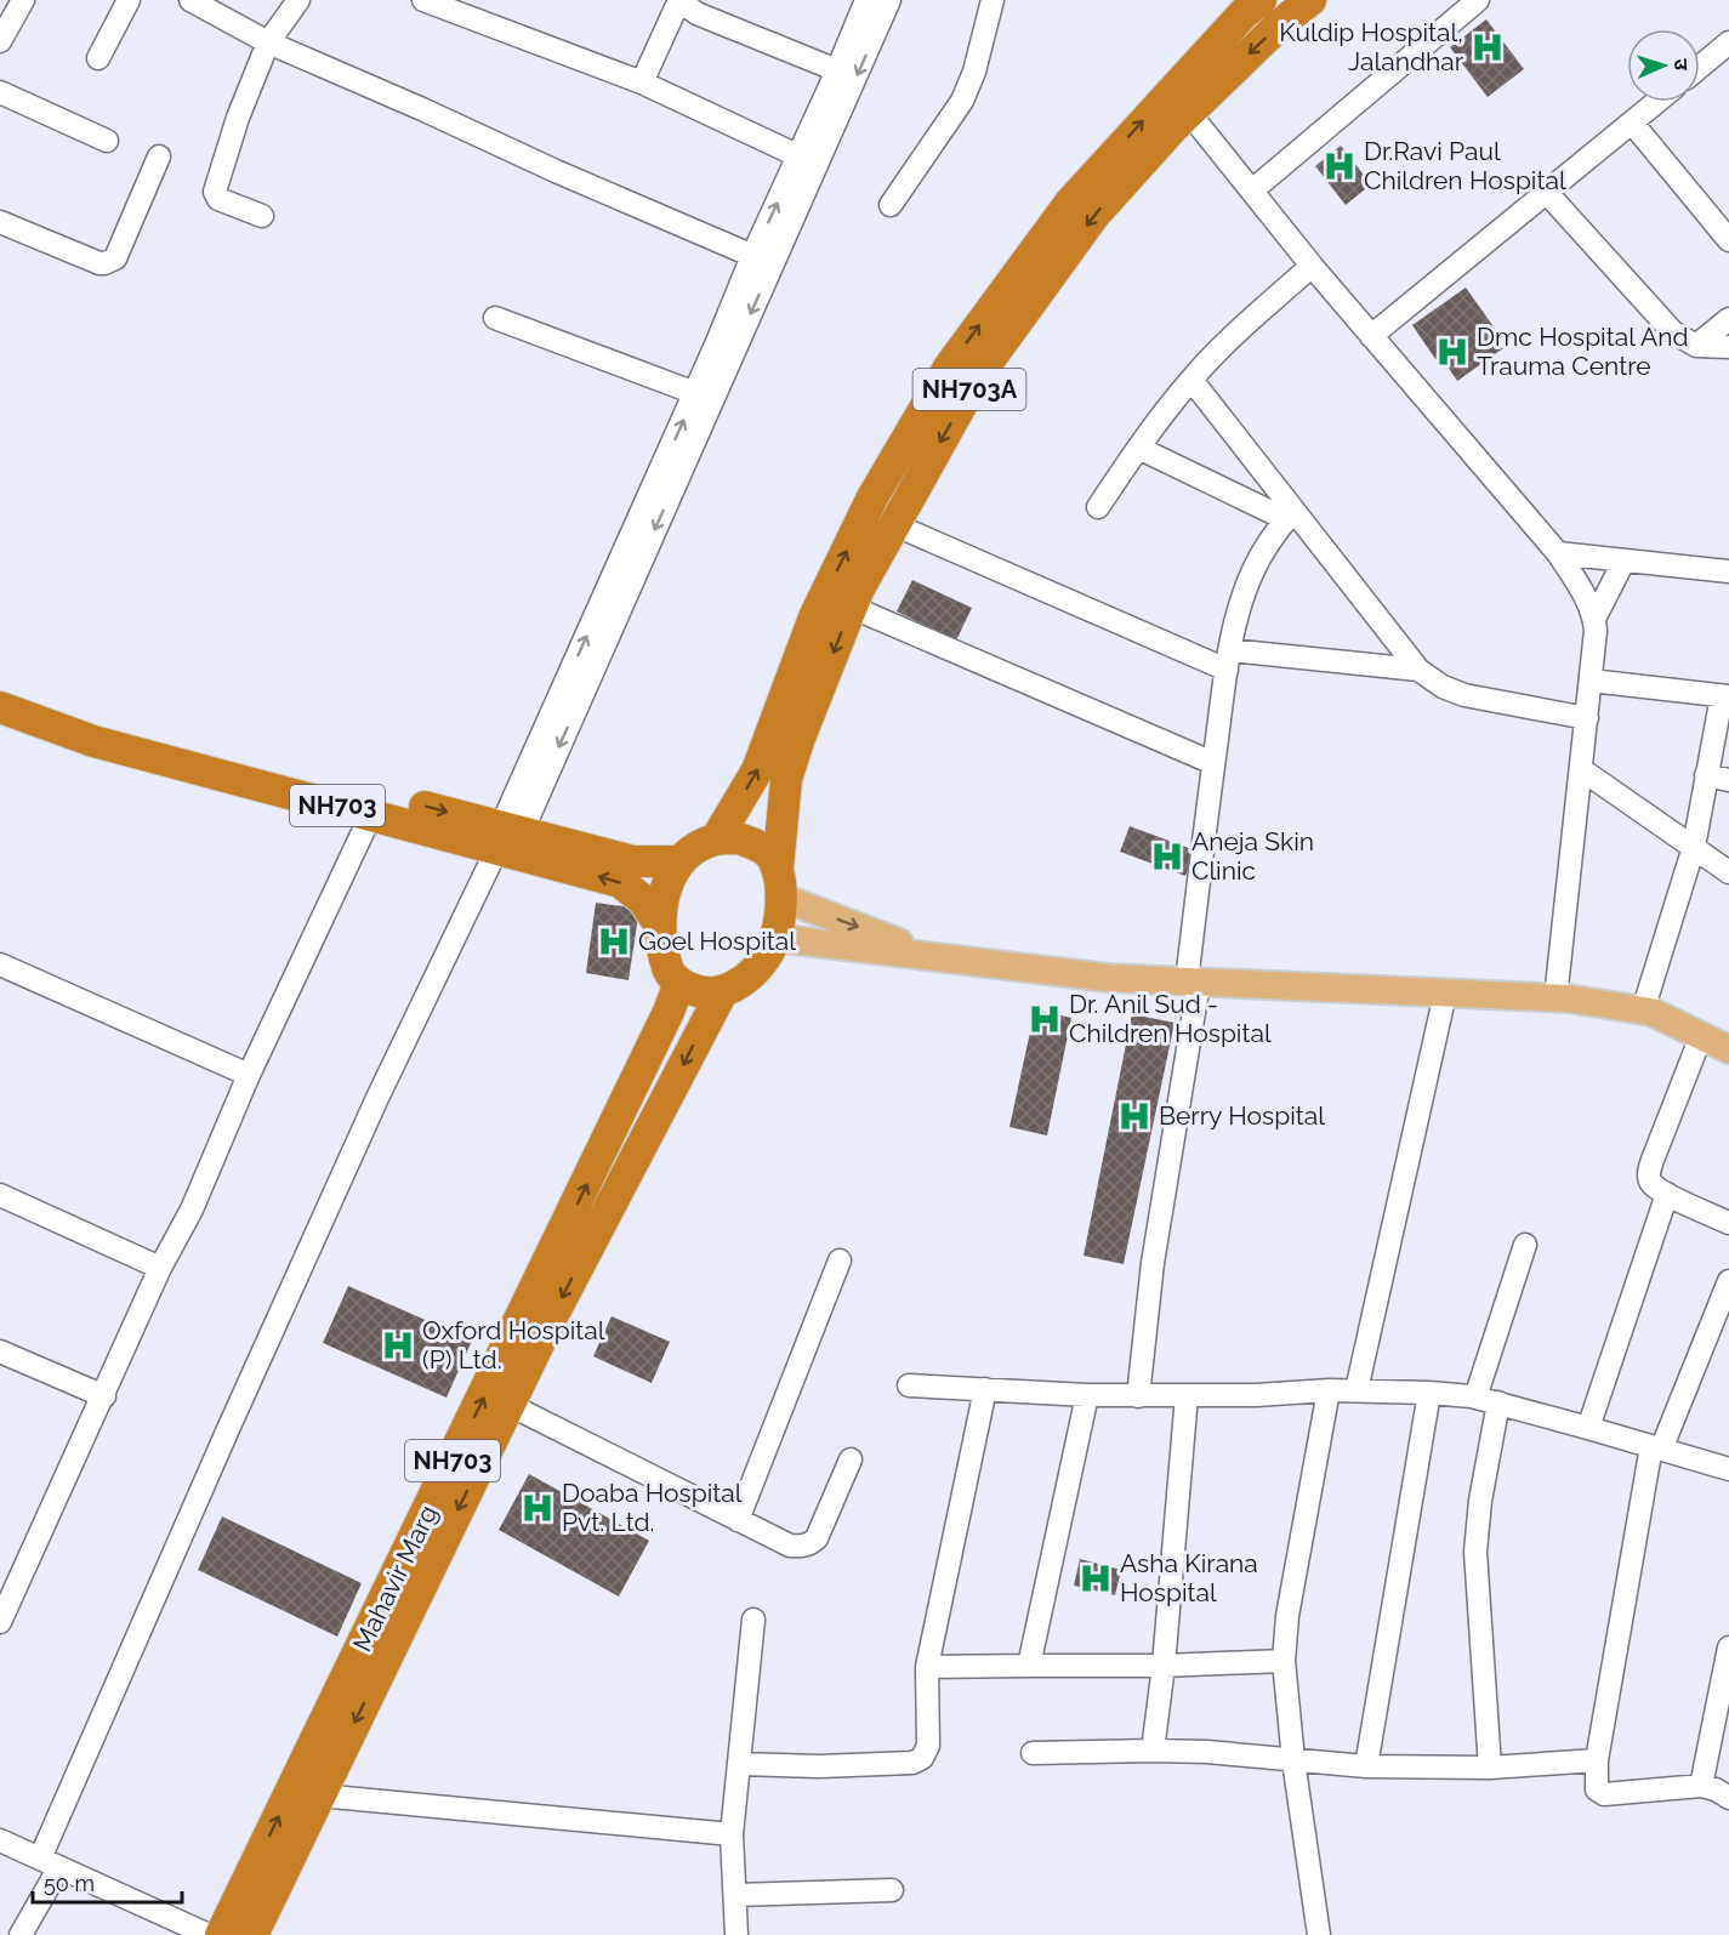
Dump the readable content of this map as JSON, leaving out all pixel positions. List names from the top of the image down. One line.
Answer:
{"streets":{"highway":["NH703A","NH703","Mahavir Marg"]},"crossings":[["NH703A","NH703"],["NH703A","Mahavir Marg"],["NH703","Mahavir Marg"]],"places":{"hospital":["Kuldip Hospital, Jalandhar","Dr.Ravi Paul Children Hospital","Dmc Hospital And Trauma Centre","Aneja Skin Clinic","Goel Hospital","Dr. Anil Sud - Children Hospital","Berry Hospital","Oxford Hospital (P) Ltd.","Doaba Hospital Pvt. Ltd.","Asha Kirana Hospital"]},"scale_bar":"50 m","north":"right"}
